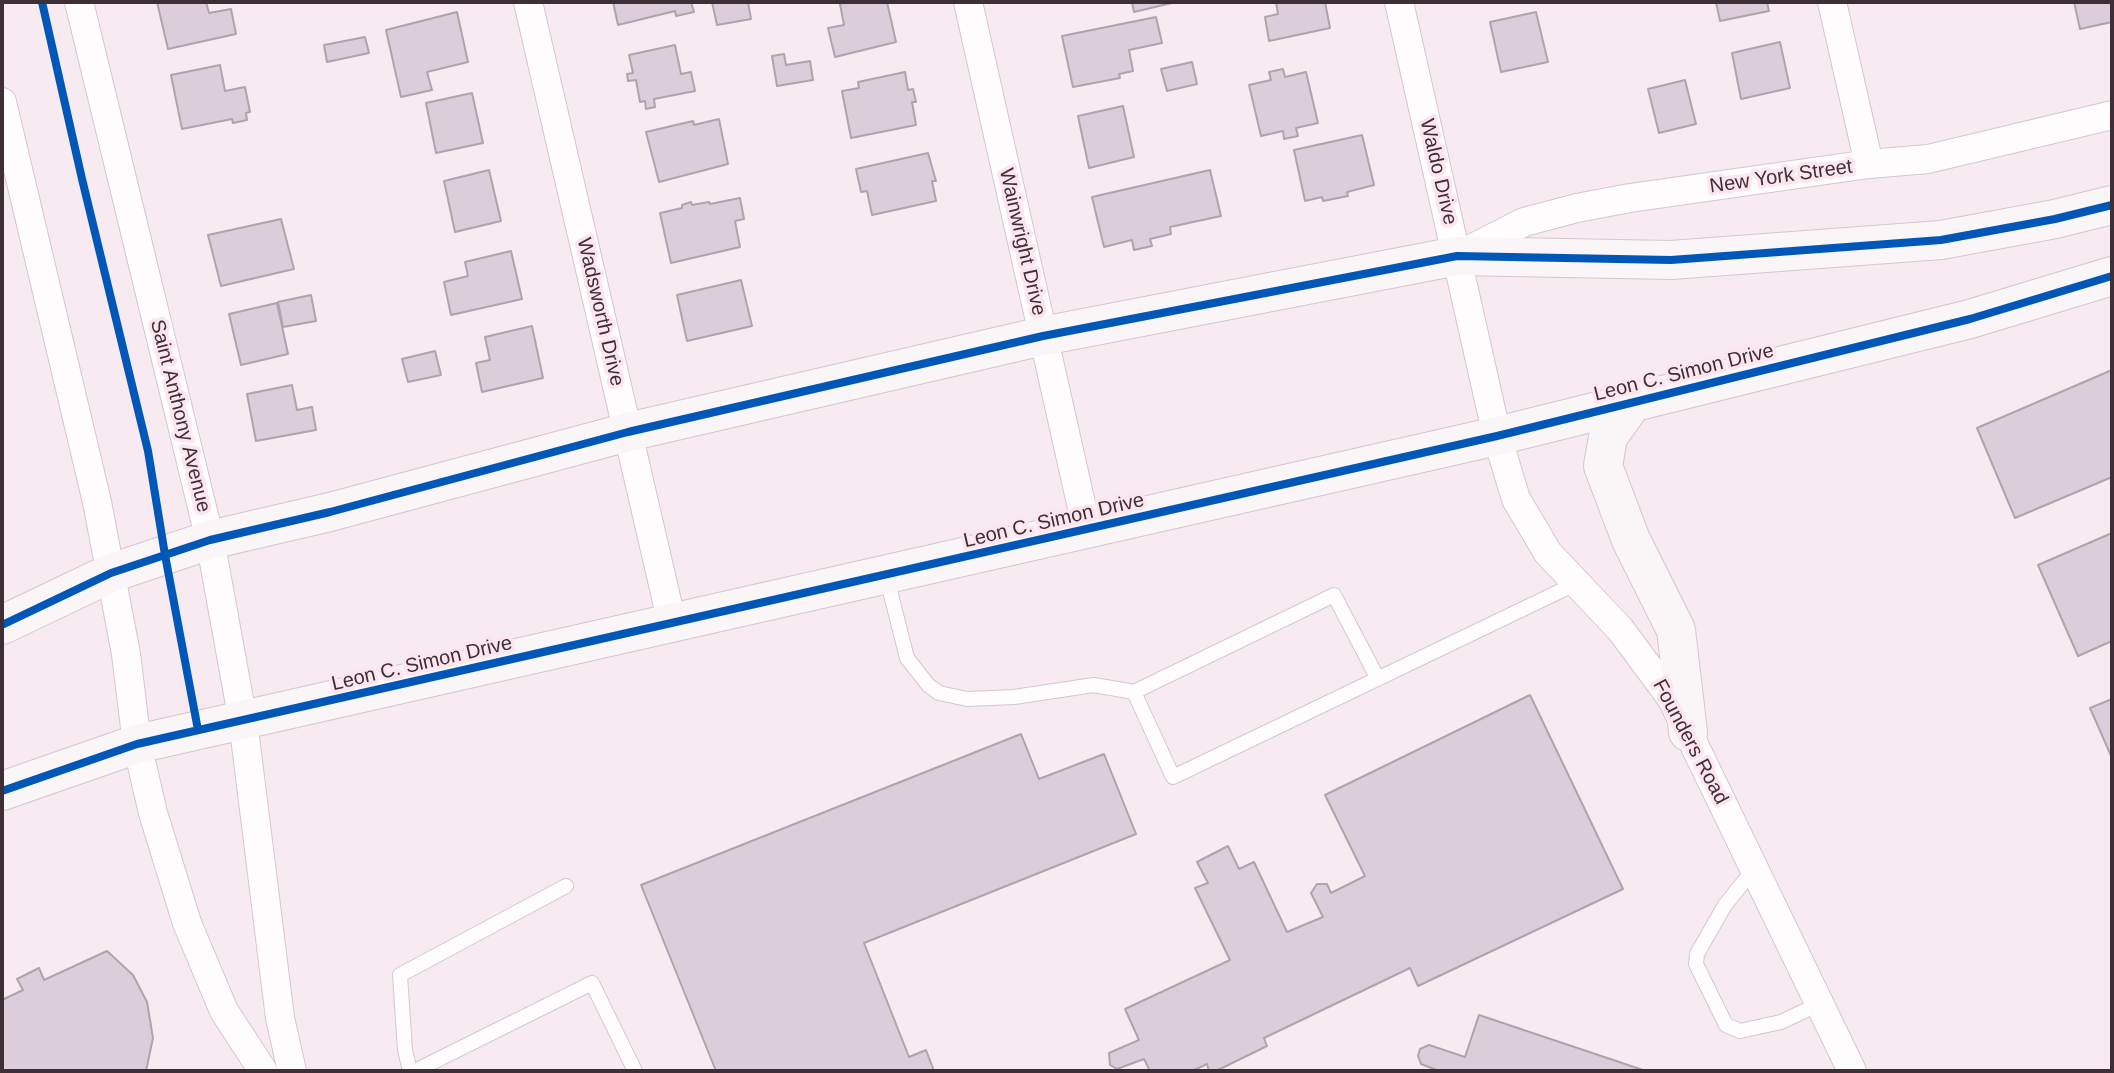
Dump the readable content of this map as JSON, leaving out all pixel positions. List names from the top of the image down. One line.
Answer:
{"streets":{"main road":["Leon C. Simon Drive"],"street":["Waldo Drive","New York Street","Wainwright Drive","Wadsworth Drive","Saint Anthony Avenue","Founders Road"]},"crossings":[["Waldo Drive","New York Street"],["Waldo Drive","Leon C. Simon Drive"],["Waldo Drive","Founders Road"],["Wainwright Drive","Leon C. Simon Drive"],["Wadsworth Drive","Leon C. Simon Drive"],["Leon C. Simon Drive","Saint Anthony Avenue"],["Leon C. Simon Drive","Founders Road"]]}
